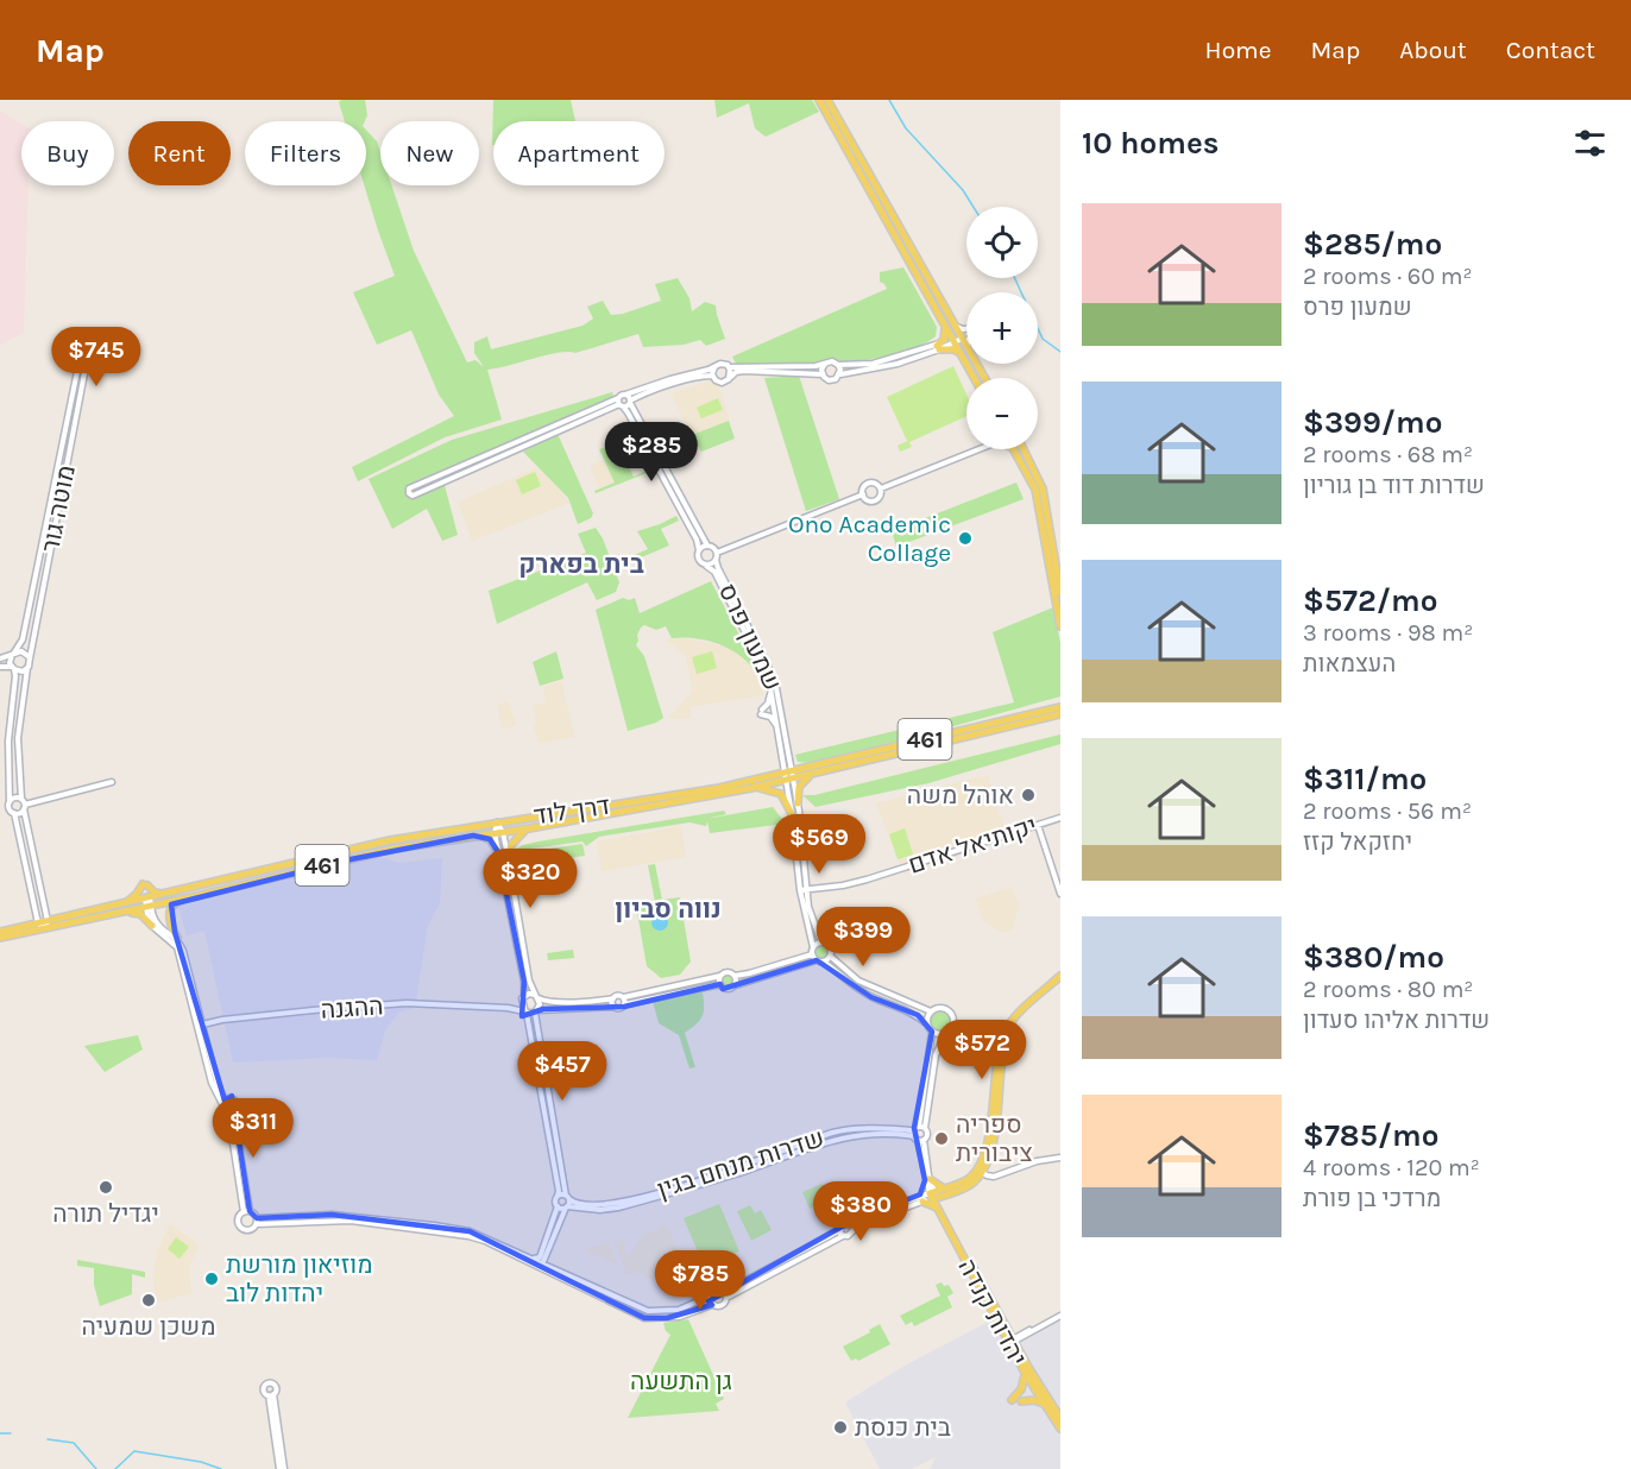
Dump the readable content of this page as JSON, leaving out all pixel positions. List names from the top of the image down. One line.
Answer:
{"streets":{"main road":["461","דרך לוד","יהדות קנדה"],"street":["מוטה גור","שמעון פרס","יקותיאל אדם","ההגנה","שדרות מנחם בגין"]},"crossings":[["שמעון פרס","דרך לוד"]],"districts":["בית בפארק","נווה סביון"],"parks":["גן התשעה"],"places":["Ono Academic Collage","אוהל משה","ספריה ציבורית","יגדיל תורה","מוזיאון מורשת יהדות לוב","משכן שמעיה","בית כנסת"],"page":{"header":"Map","nav":["Home","Map","About","Contact"],"heading":"10 homes","chip":["Buy","Rent","Filters","New","Apartment"],"list":[{"name":"$285/mo","note":"2 rooms · 60 m² · שמעון פרס"},{"name":"$399/mo","note":"2 rooms · 68 m² · שדרות דוד בן גוריון"},{"name":"$572/mo","note":"3 rooms · 98 m² · העצמאות"},{"name":"$311/mo","note":"2 rooms · 56 m² · יחזקאל קזז"},{"name":"$380/mo","note":"2 rooms · 80 m² · שדרות אליהו סעדון"},{"name":"$785/mo","note":"4 rooms · 120 m² · מרדכי בן פורת"}],"map_buttons":["+","−"],"price":["$745","$285","$569","$320","$399","$572","$457","$311","$380","$785"]}}
